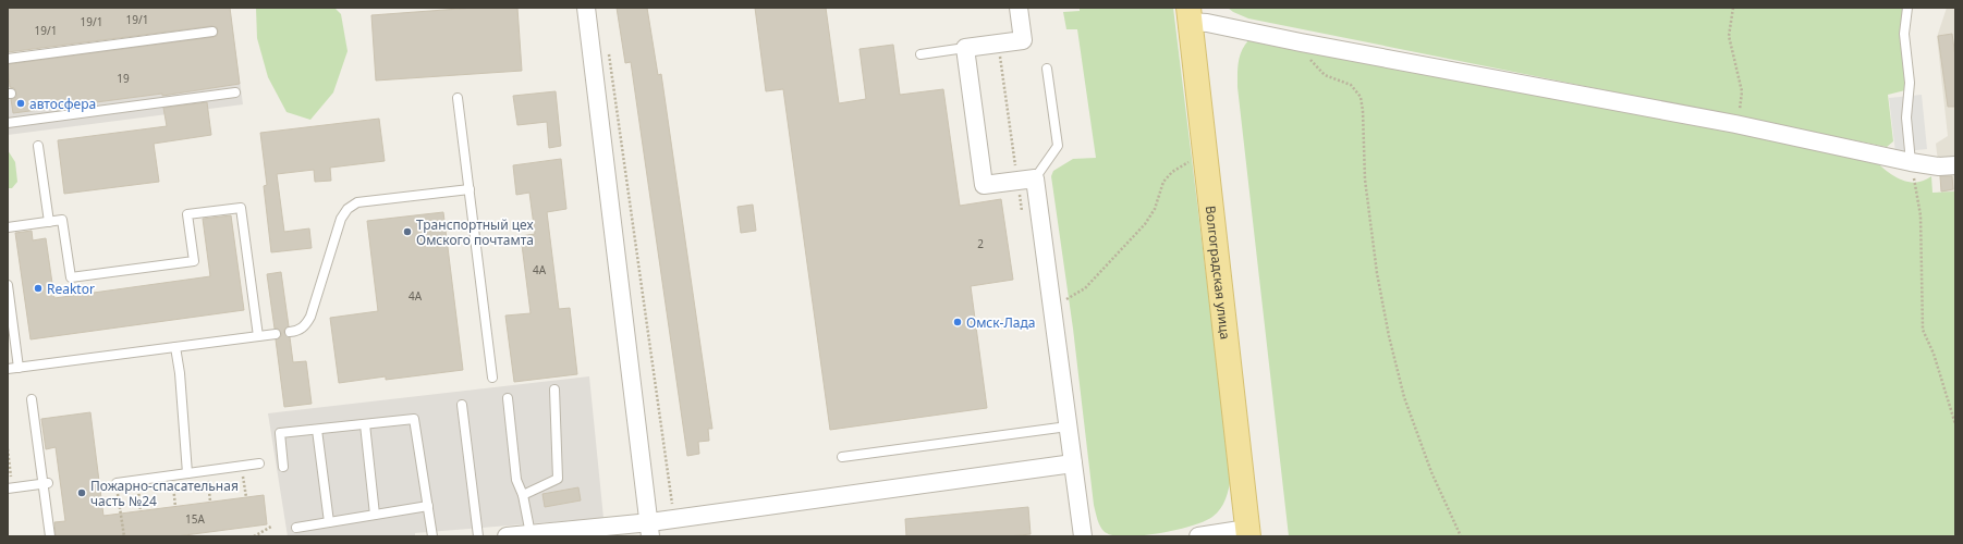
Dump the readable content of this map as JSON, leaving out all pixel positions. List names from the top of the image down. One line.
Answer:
{"streets":{"main road":["Волгоградская улица"]},"places":["автосфера","Транспортный цех Омского почтамта","Reaktor","Омск-Лада","Пожарно-спасательная часть №24"],"house_numbers":["19/1","19/1","19/1","19","2","4А","4А","15А"]}
